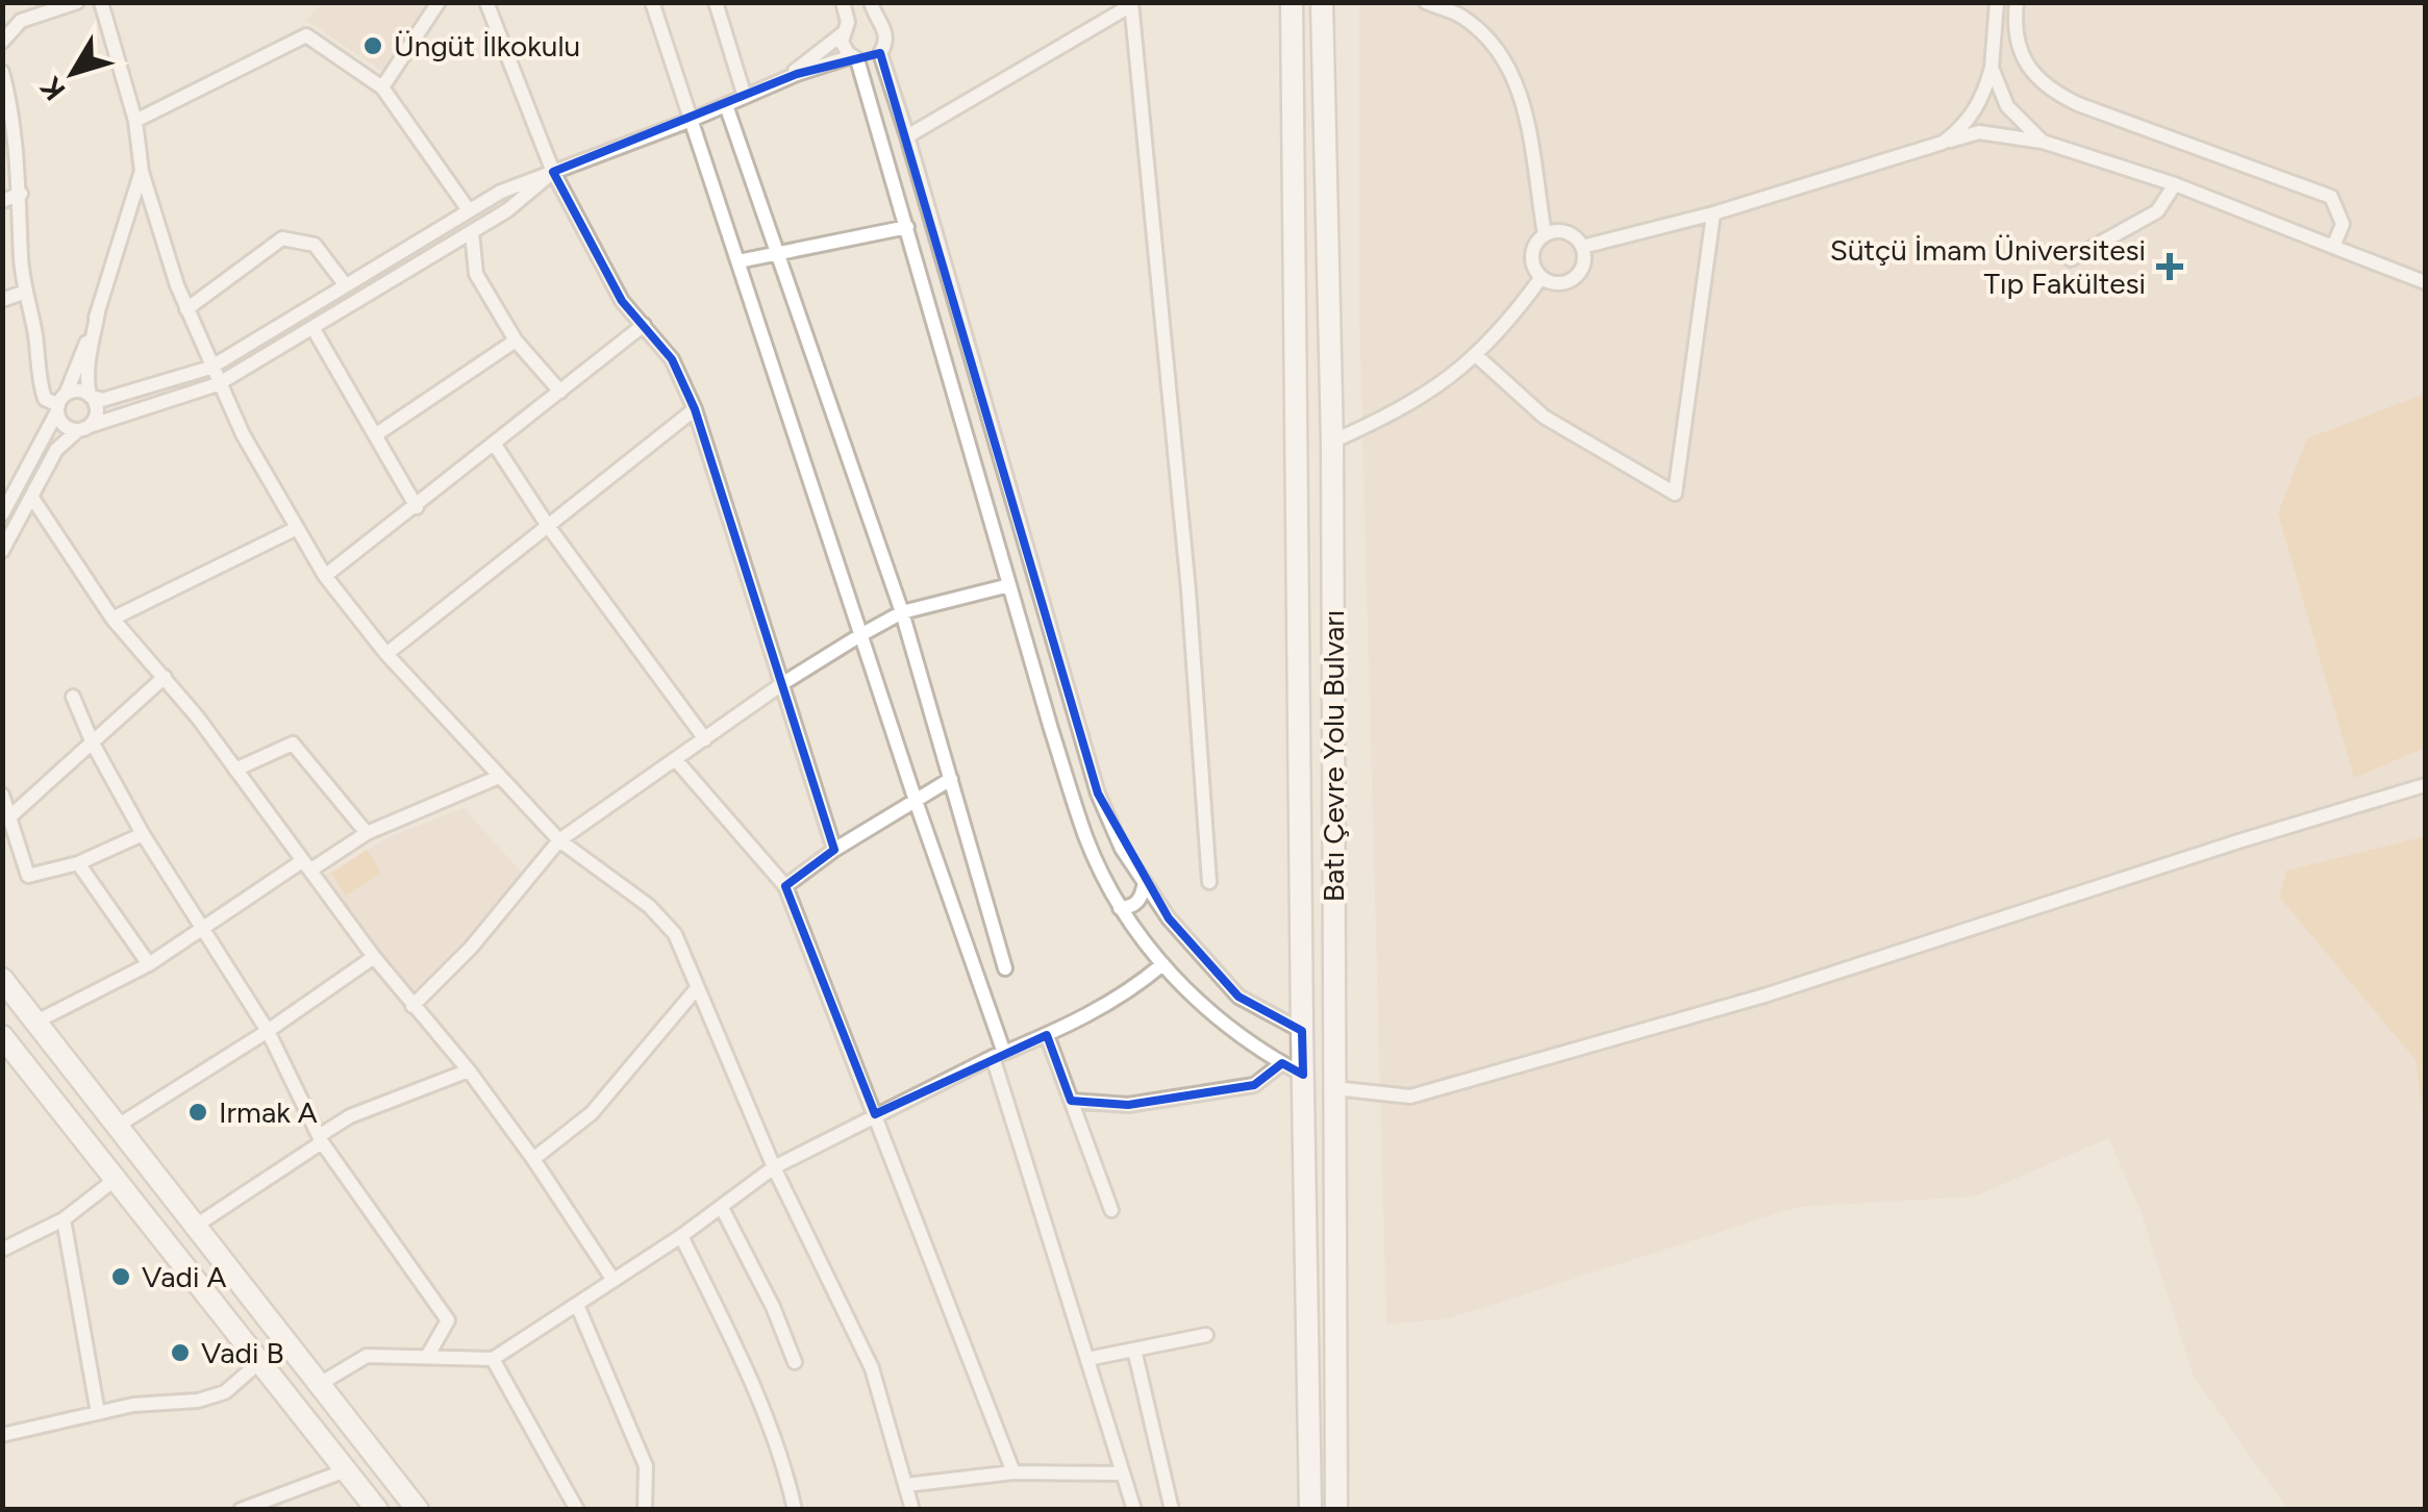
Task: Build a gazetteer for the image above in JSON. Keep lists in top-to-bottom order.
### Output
{
  "streets": {
    "main road": ["Batı Çevre Yolu Bulvarı"]
  },
  "places": {
    "other": [
      "Üngüt İlkokulu",
      "Irmak A",
      "Vadi A",
      "Vadi B"
    ],
    "health": ["Sütçü İmam Üniversitesi Tıp Fakültesi"]
  },
  "north": "bottom left"
}
